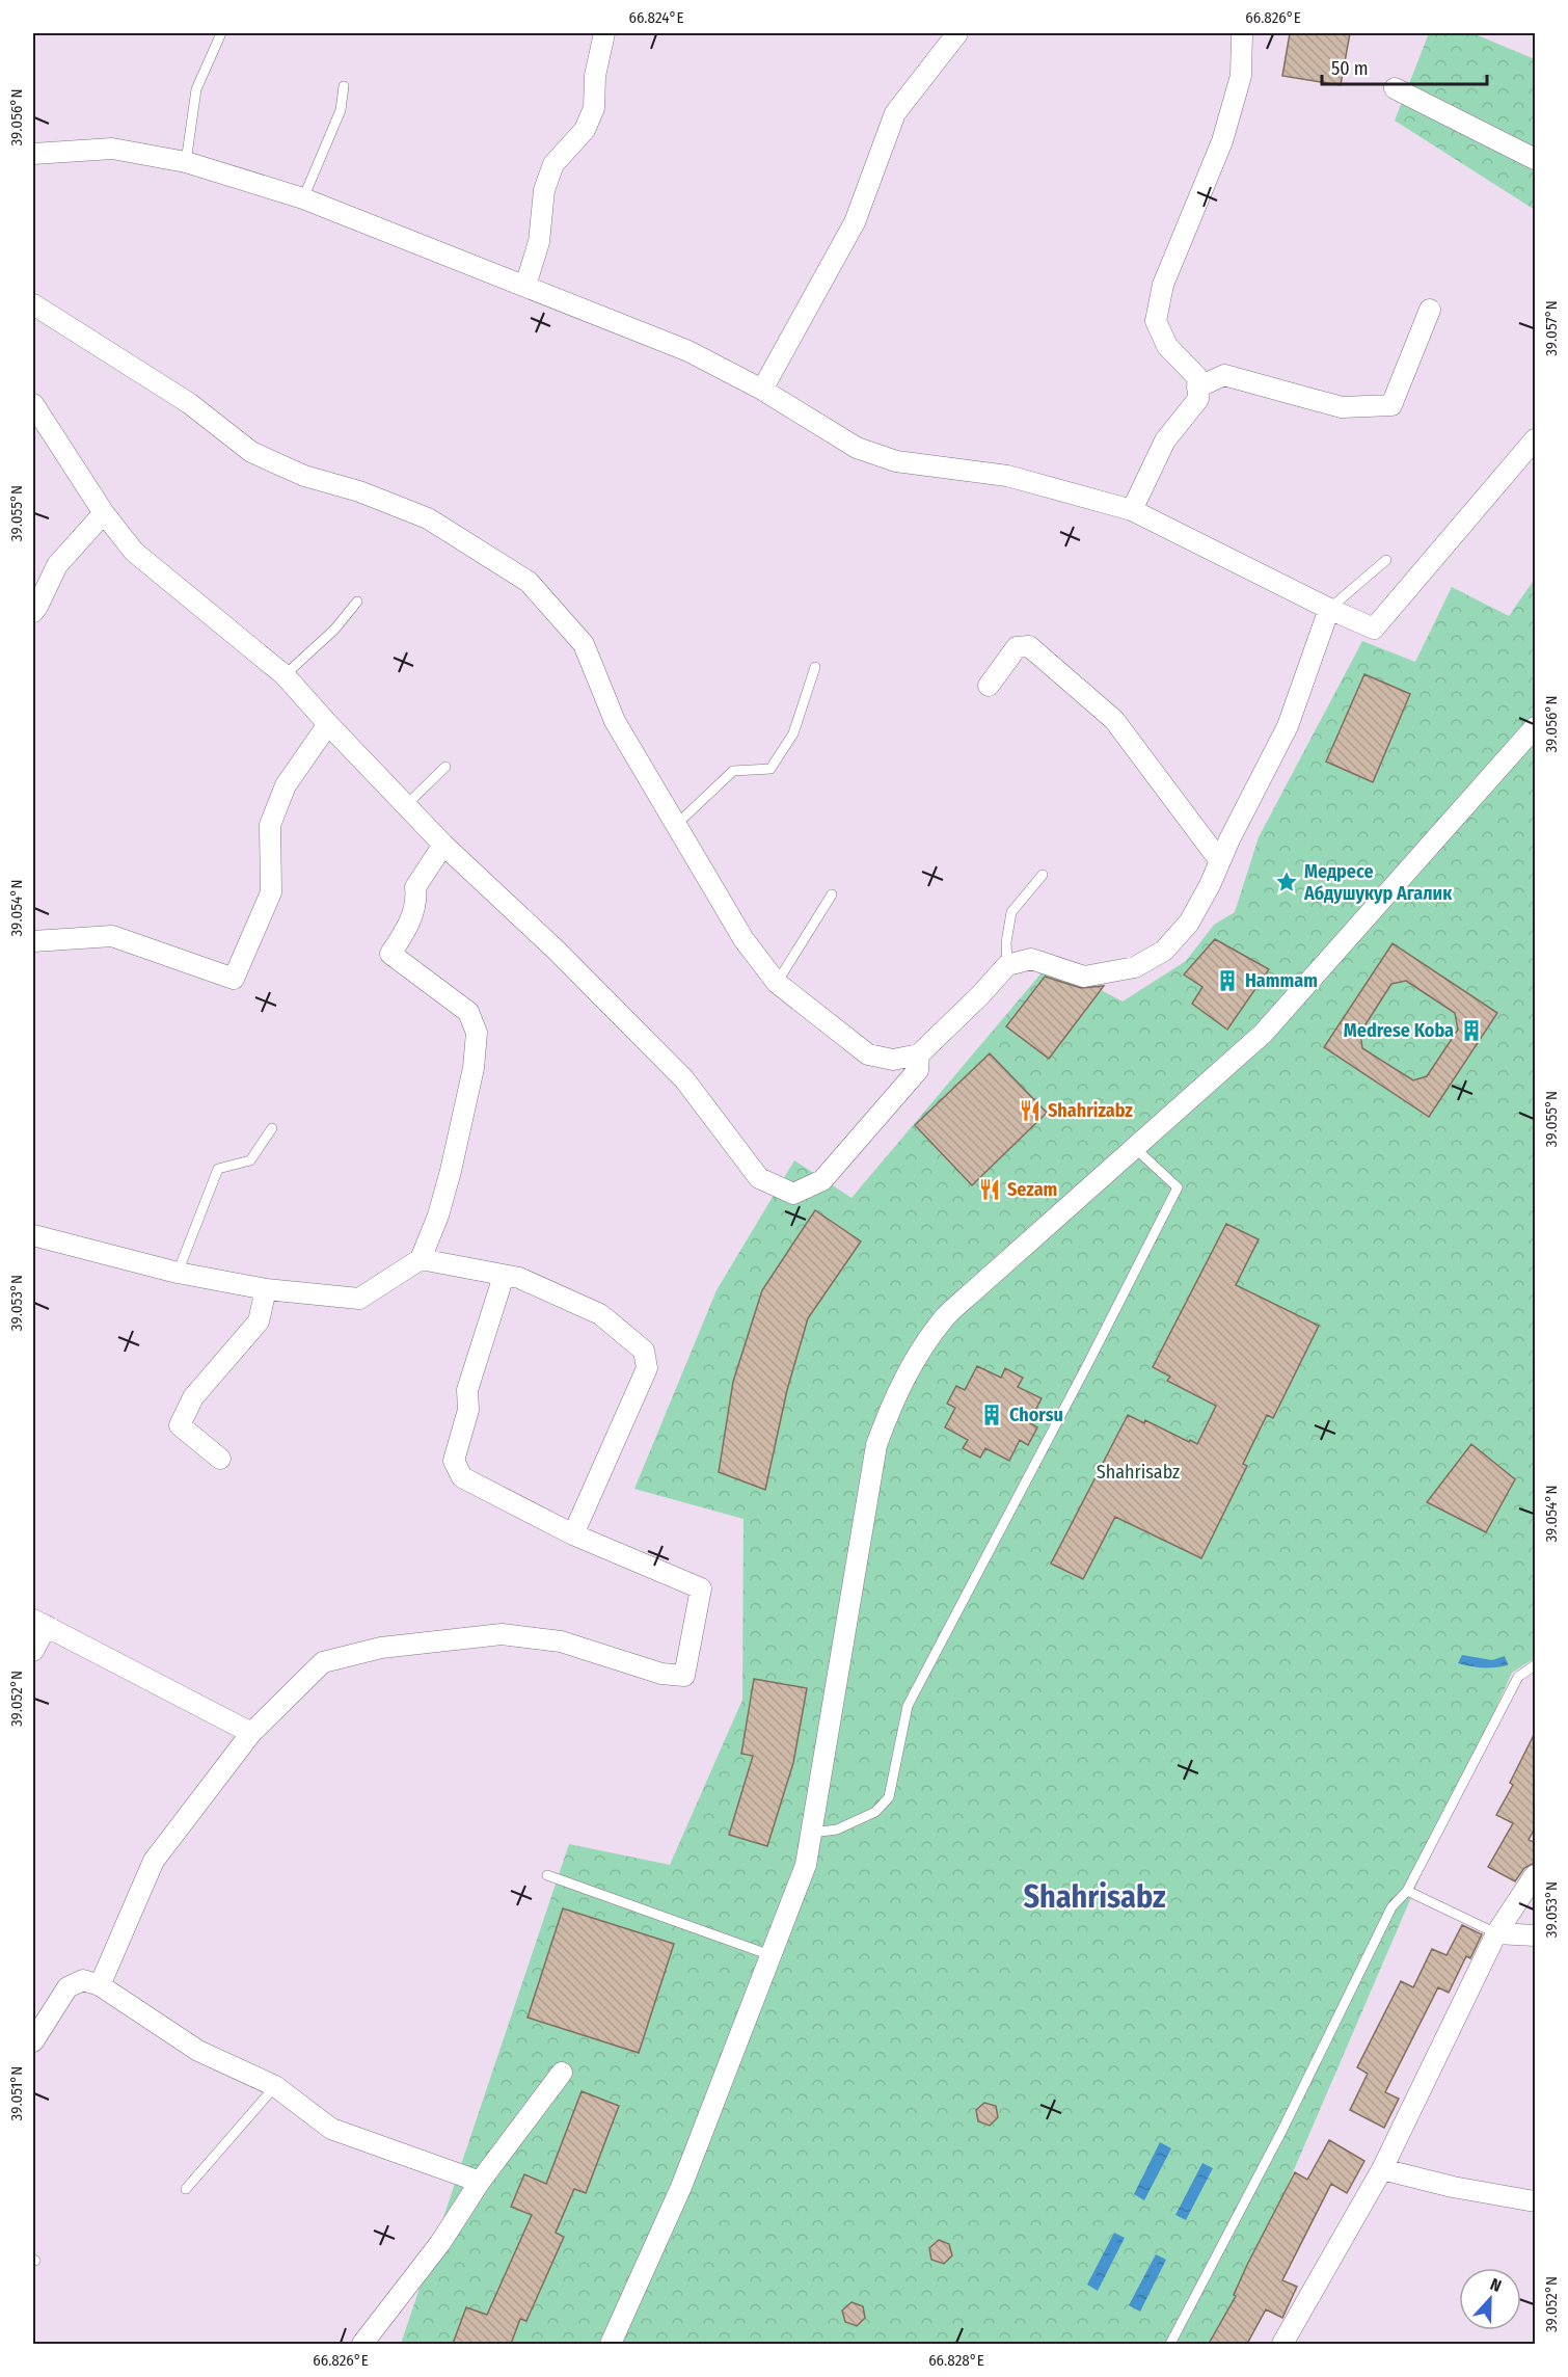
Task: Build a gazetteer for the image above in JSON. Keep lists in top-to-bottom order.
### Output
{
  "districts": ["Shahrisabz"],
  "parks": ["Shahrisabz"],
  "places": {
    "place": ["Медресе Абдушукур Агалик"],
    "building": ["Hammam", "Medrese Koba", "Chorsu"],
    "restaurant": ["Shahrizabz", "Sezam"]
  },
  "scale_bar": "50 m",
  "north": "top",
  "coordinates": [
    "66.824°E",
    "66.826°E",
    "39.056°N",
    "39.057°N",
    "39.055°N",
    "39.054°N",
    "39.053°N",
    "39.052°N",
    "39.051°N",
    "66.828°E"
  ]
}
